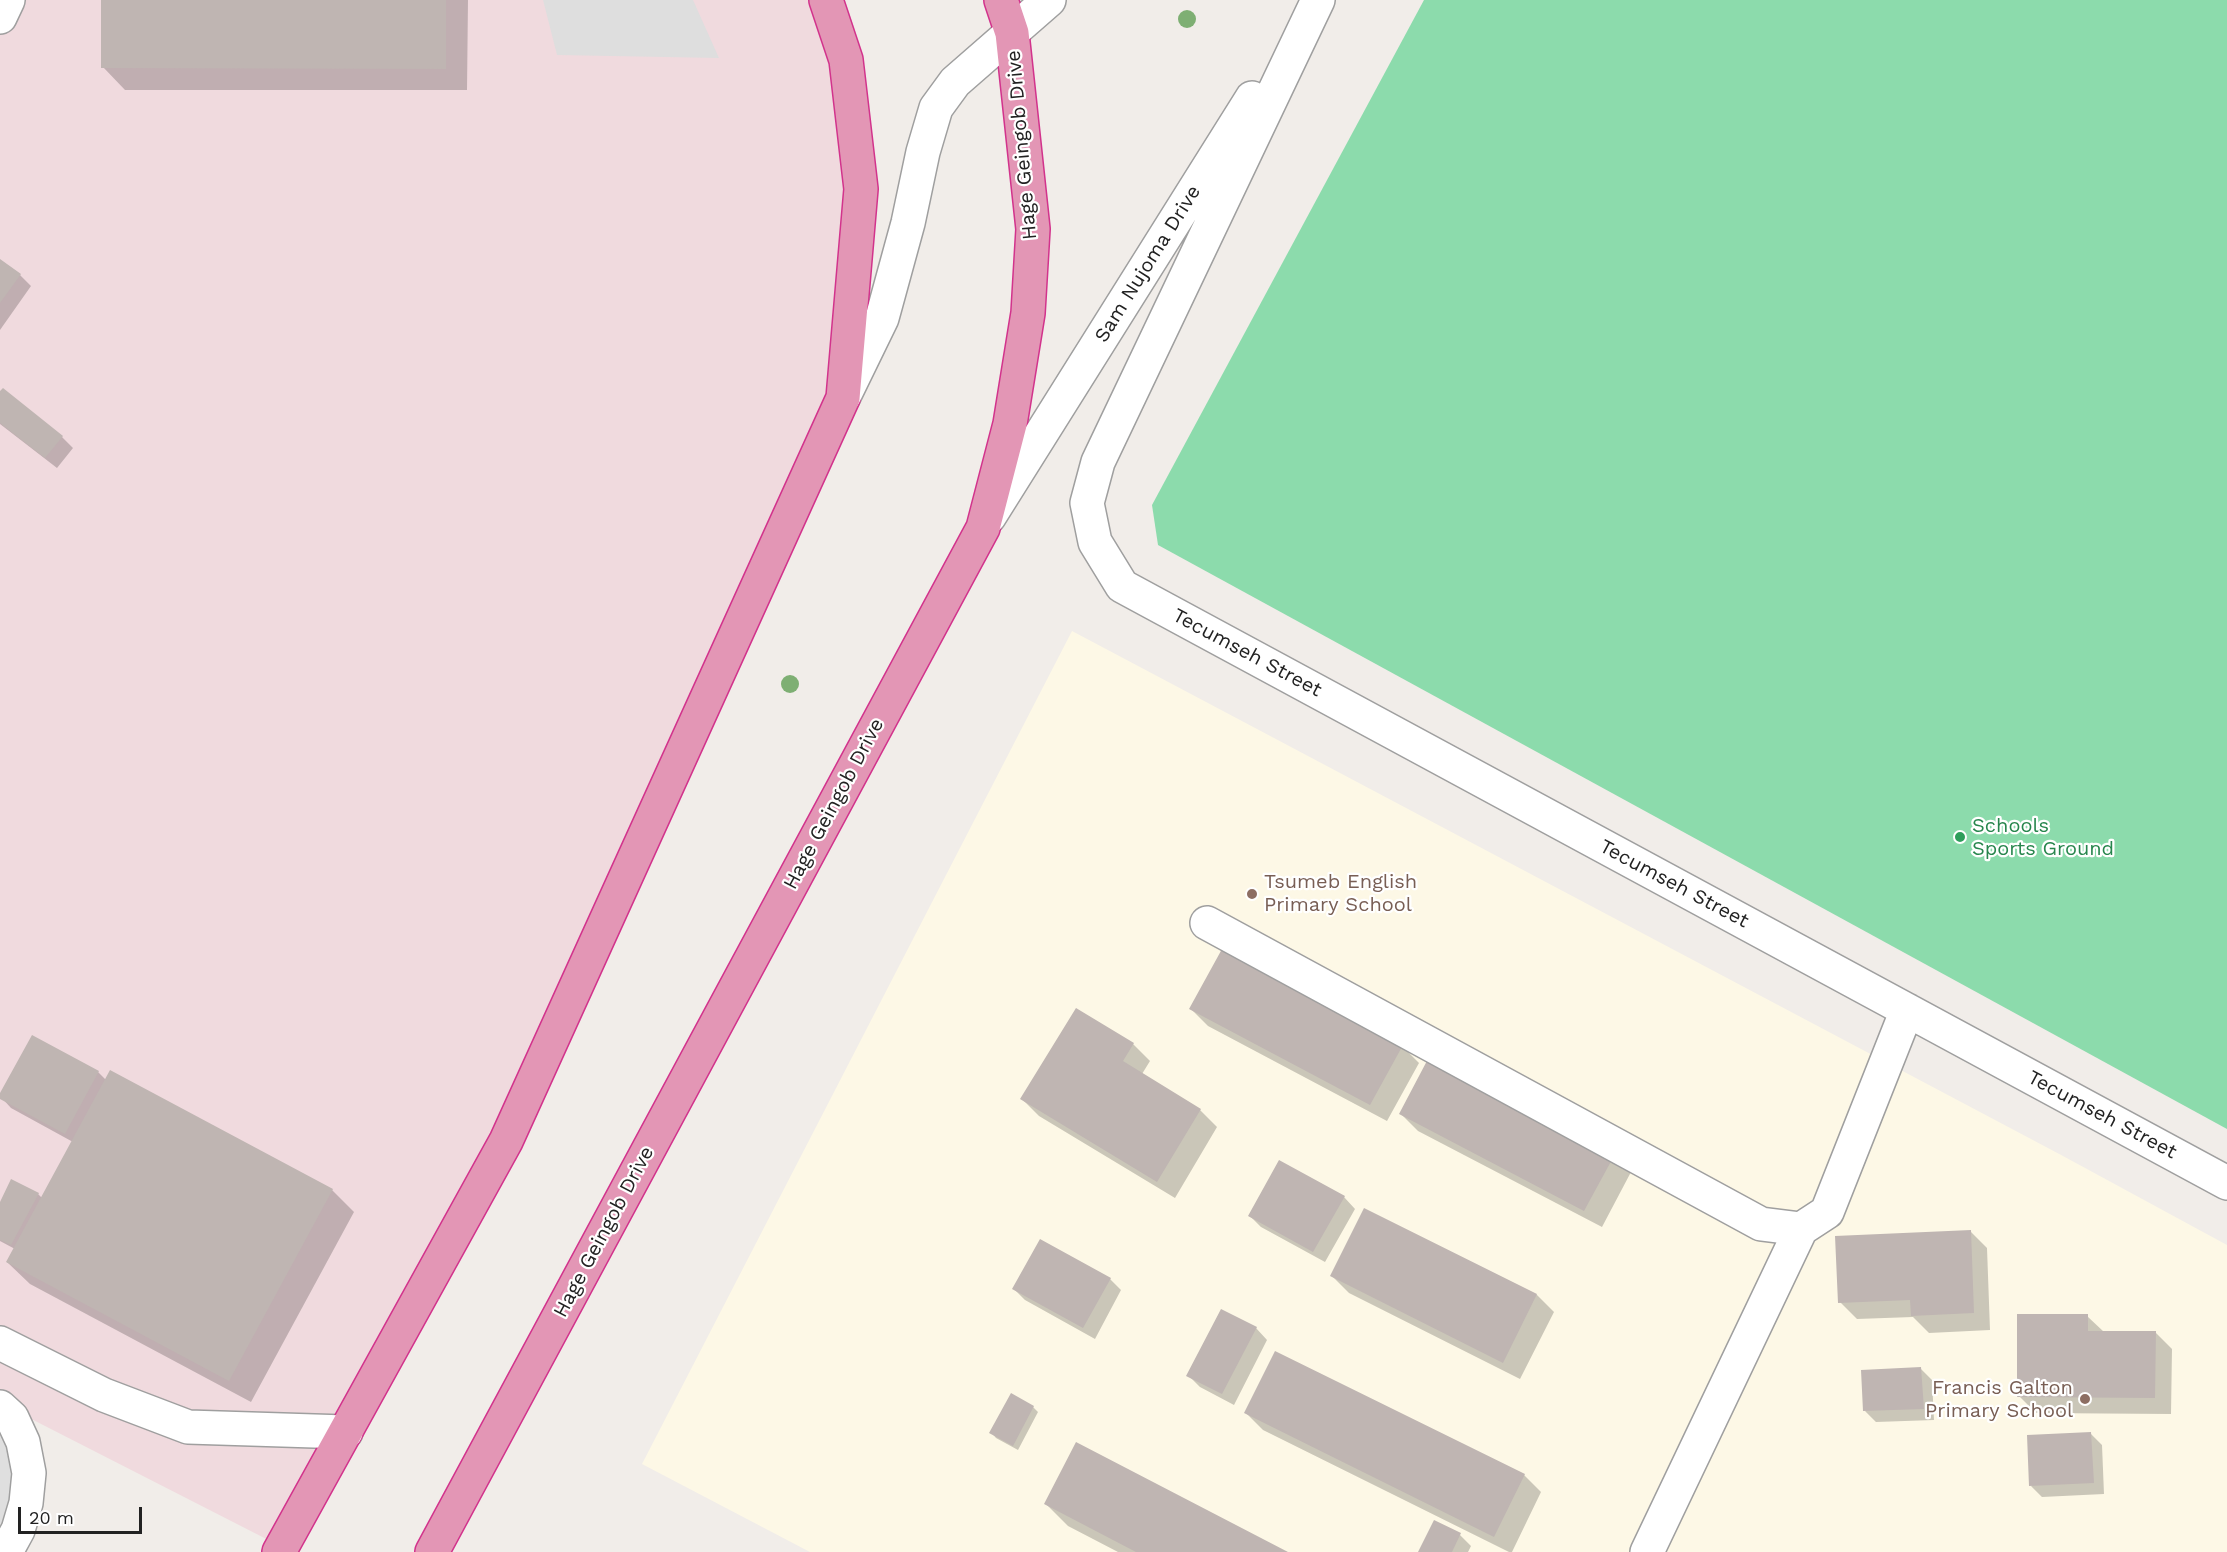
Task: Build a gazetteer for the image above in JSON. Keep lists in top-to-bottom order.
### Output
{
  "streets": {
    "highway": ["Hage Geingob Drive"],
    "street": ["Sam Nujoma Drive", "Tecumseh Street"]
  },
  "crossings": [
    ["Hage Geingob Drive", "Sam Nujoma Drive"]
  ],
  "places": ["Schools Sports Ground", "Tsumeb English Primary School", "Francis Galton Primary School"],
  "scale_bar": "20 m"
}
